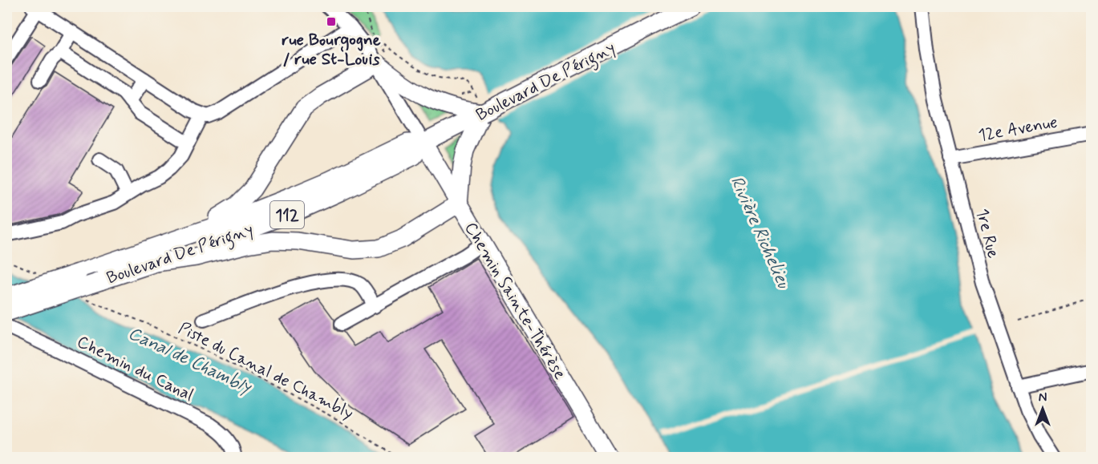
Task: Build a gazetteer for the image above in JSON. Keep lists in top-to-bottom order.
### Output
{
  "streets": {
    "main road": ["Boulevard De Périgny", "112", "Chemin Sainte-Thérèse"],
    "street": ["12e Avenue", "1re Rue", "Chemin du Canal"],
    "path": ["Piste du Canal de Chambly"]
  },
  "crossings": [
    ["Boulevard De Périgny", "Chemin Sainte-Thérèse"],
    ["12e Avenue", "1re Rue"]
  ],
  "water": ["Rivière Richelieu", "Canal de Chambly"],
  "places": {
    "transit": ["rue Bourgogne / rue St-Louis"]
  },
  "north": "top"
}
